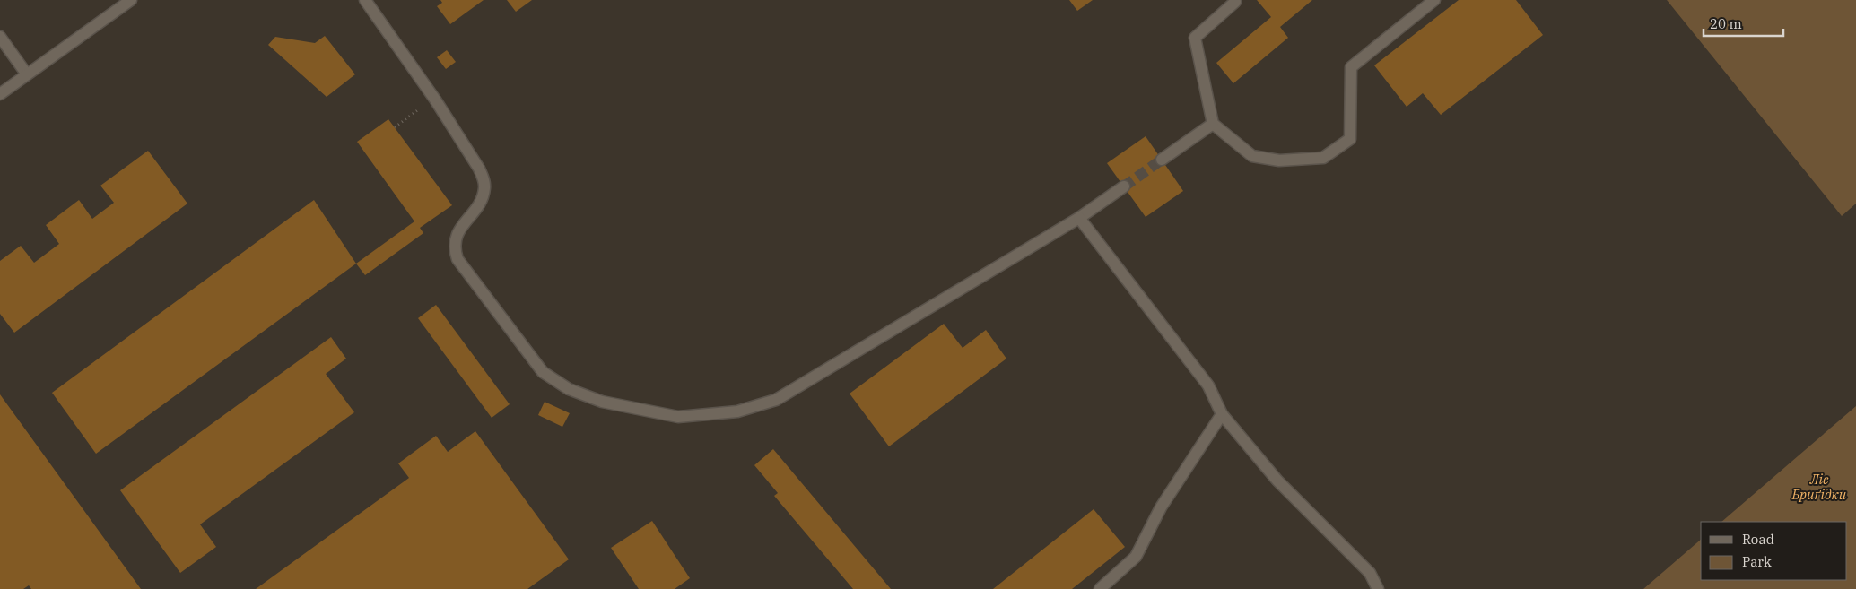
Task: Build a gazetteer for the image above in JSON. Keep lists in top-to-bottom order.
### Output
{
  "parks": ["Ліс Бриґідки"],
  "legend": ["Road", "Park"],
  "scale_bar": "20 m"
}
